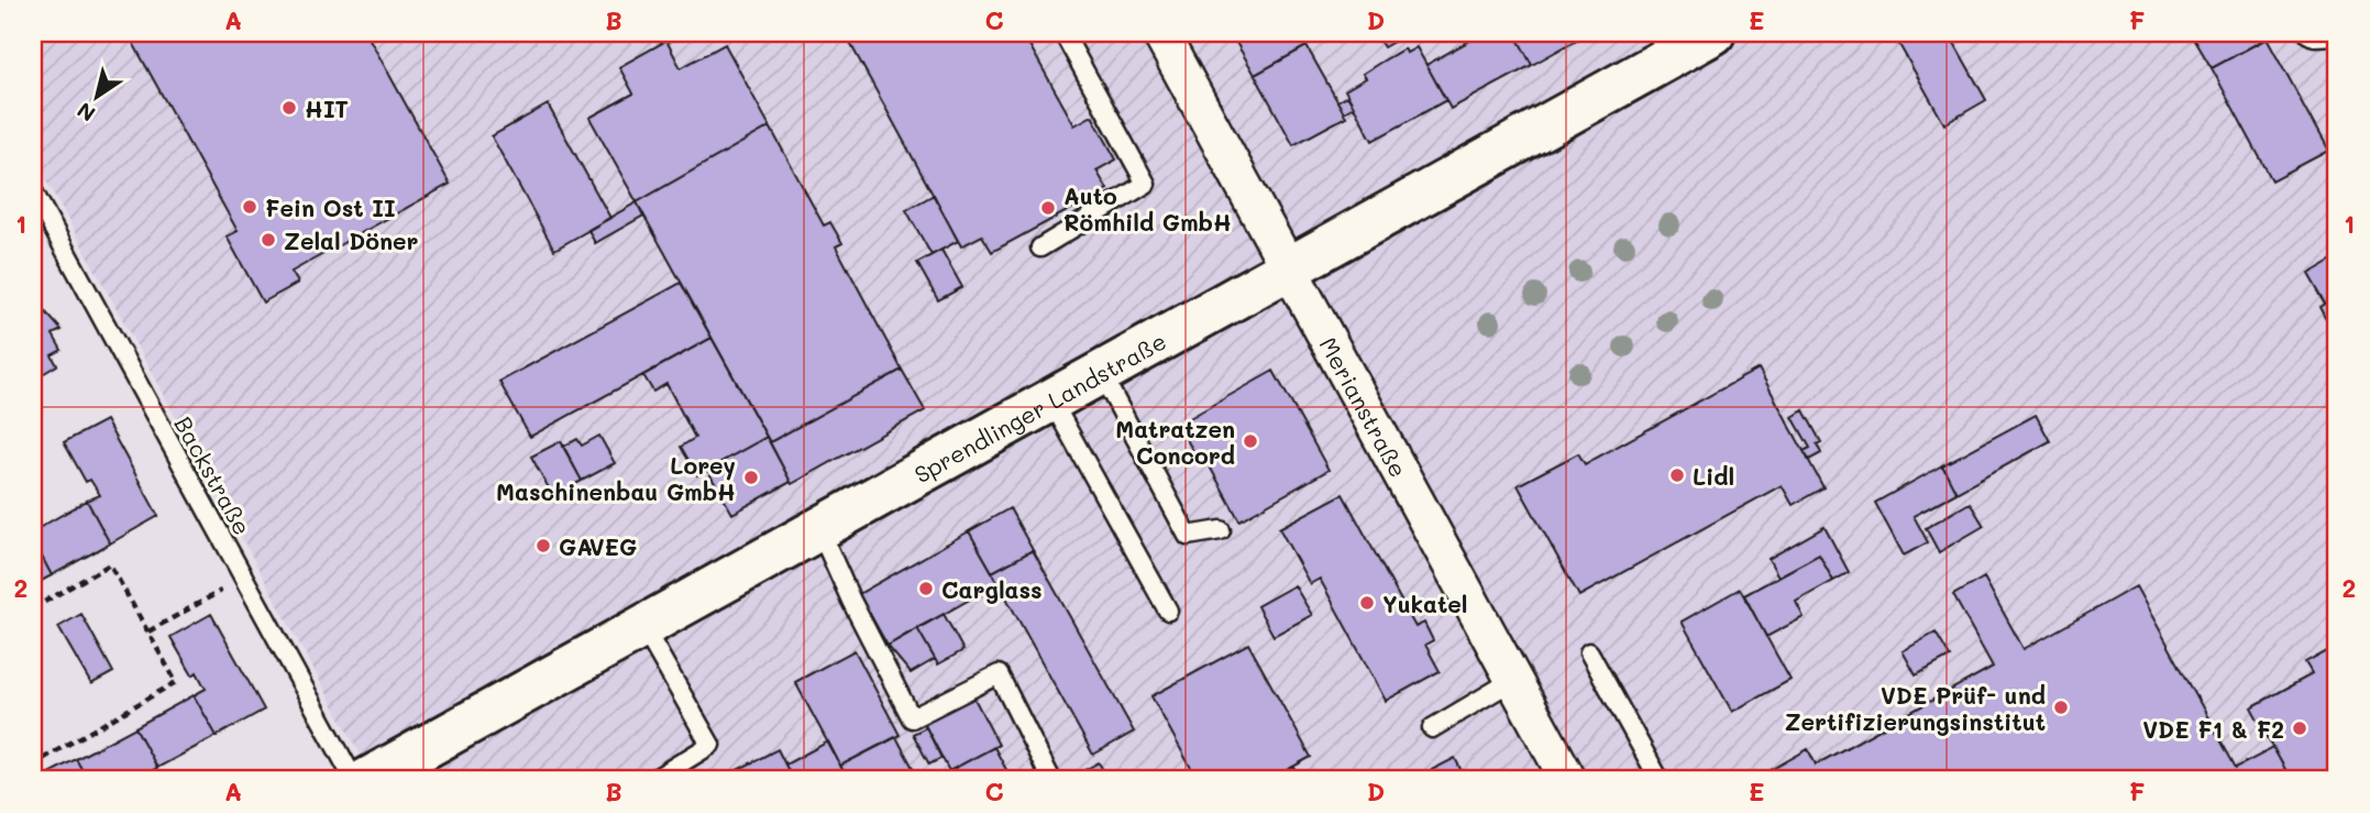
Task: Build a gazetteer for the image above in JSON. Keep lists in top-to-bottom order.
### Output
{
  "streets": {
    "main road": ["Sprendlinger Landstraße"],
    "street": ["Merianstraße"],
    "lane": ["Backstraße"]
  },
  "crossings": [
    ["Merianstraße", "Sprendlinger Landstraße"]
  ],
  "places": [
    "HIT",
    "Fein Ost II",
    "Auto Römhild GmbH",
    "Zelal Döner",
    "Matratzen Concord",
    "Lidl",
    "Lorey Maschinenbau GmbH",
    "GAVEG",
    "Carglass",
    "Yukatel",
    "VDE Prüf- und Zertifizierungsinstitut",
    "VDE F1 & F2"
  ],
  "north": "bottom left",
  "grid": {
    "columns": [
      "A",
      "B",
      "C",
      "D",
      "E",
      "F"
    ],
    "rows": ["1", "2"]
  }
}
